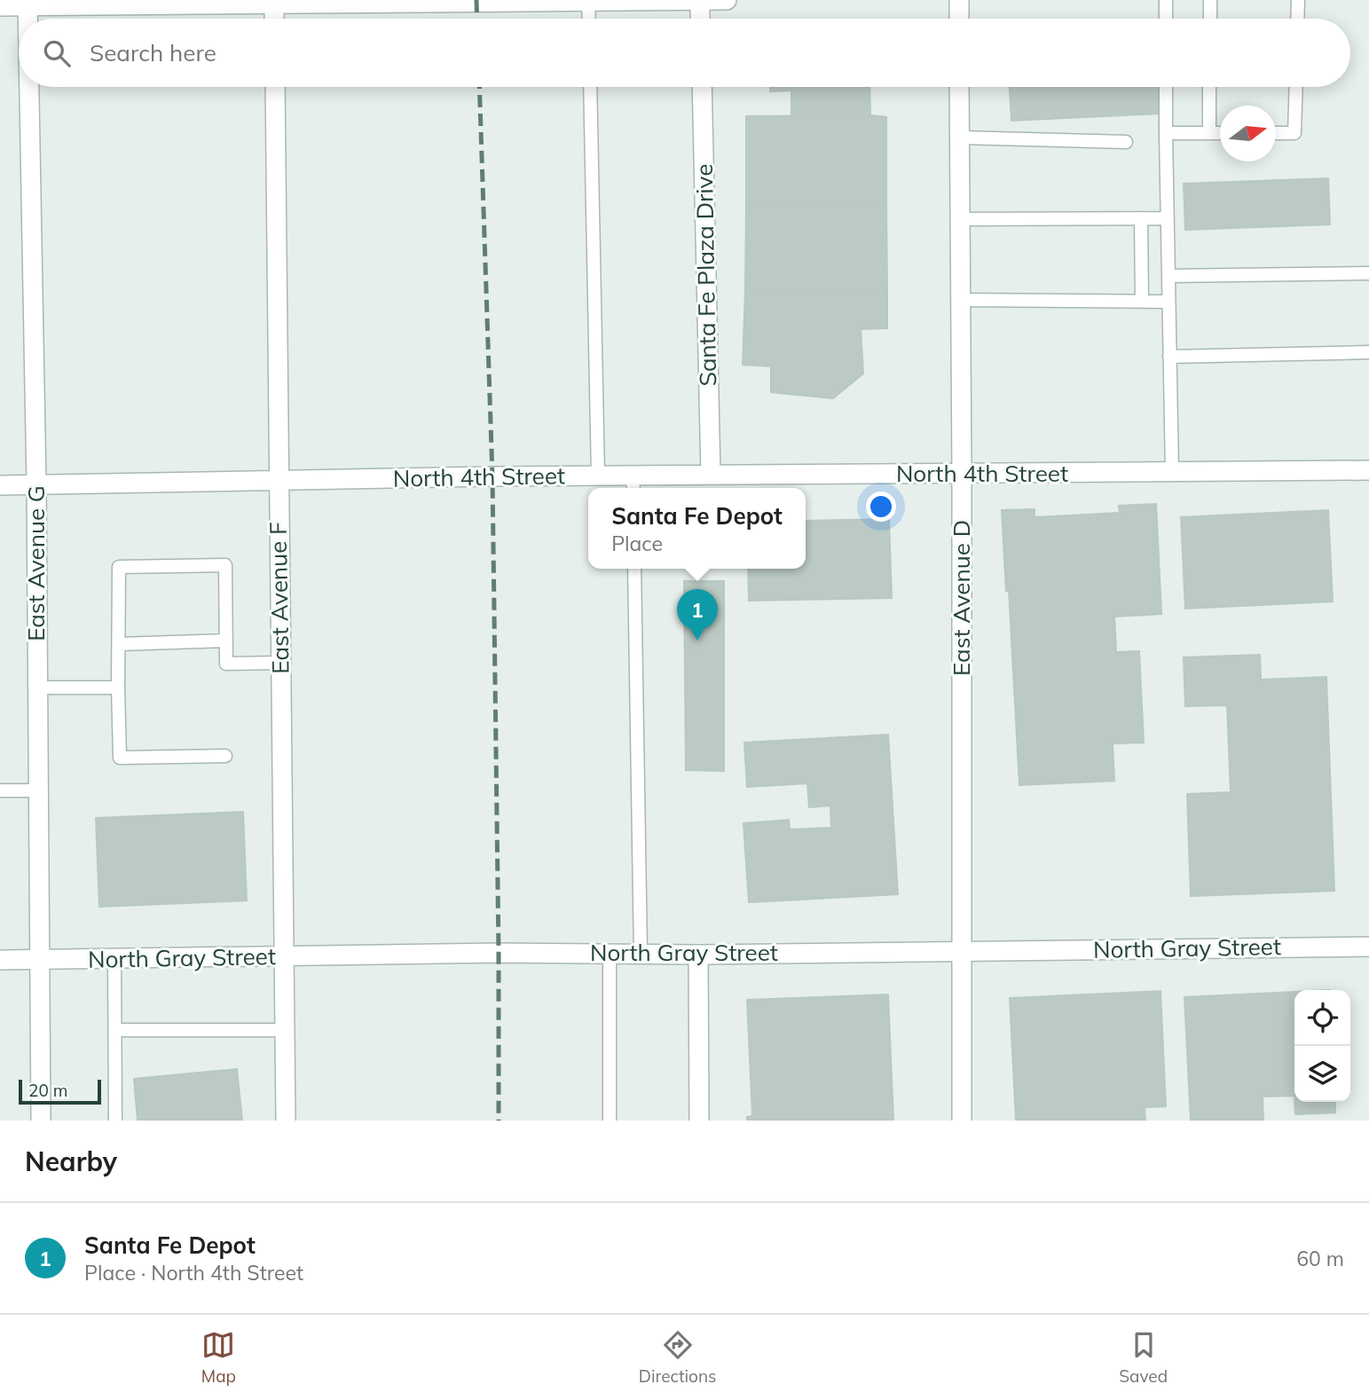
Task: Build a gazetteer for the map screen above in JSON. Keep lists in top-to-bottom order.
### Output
{
  "streets": {
    "street": [
      "Santa Fe Plaza Drive",
      "North 4th Street",
      "East Avenue G",
      "East Avenue F",
      "East Avenue D",
      "North Gray Street"
    ]
  },
  "crossings": [
    ["Santa Fe Plaza Drive", "North 4th Street"],
    ["North 4th Street", "East Avenue G"],
    ["North 4th Street", "East Avenue F"],
    ["North 4th Street", "East Avenue D"],
    ["East Avenue G", "North Gray Street"],
    ["East Avenue F", "North Gray Street"],
    ["East Avenue D", "North Gray Street"]
  ],
  "scale_bar": "20 m",
  "north": "right",
  "page": {
    "search": "Search here",
    "popup": ["Santa Fe Depot", "Place"],
    "pins": "1",
    "scale": "20 m",
    "heading": "Nearby",
    "list": [
      {
        "mark": "1",
        "name": "Santa Fe Depot",
        "note": "Place · North 4th Street",
        "value": "60 m"
      }
    ],
    "nav": ["Map", "Directions", "Saved"]
  }
}
